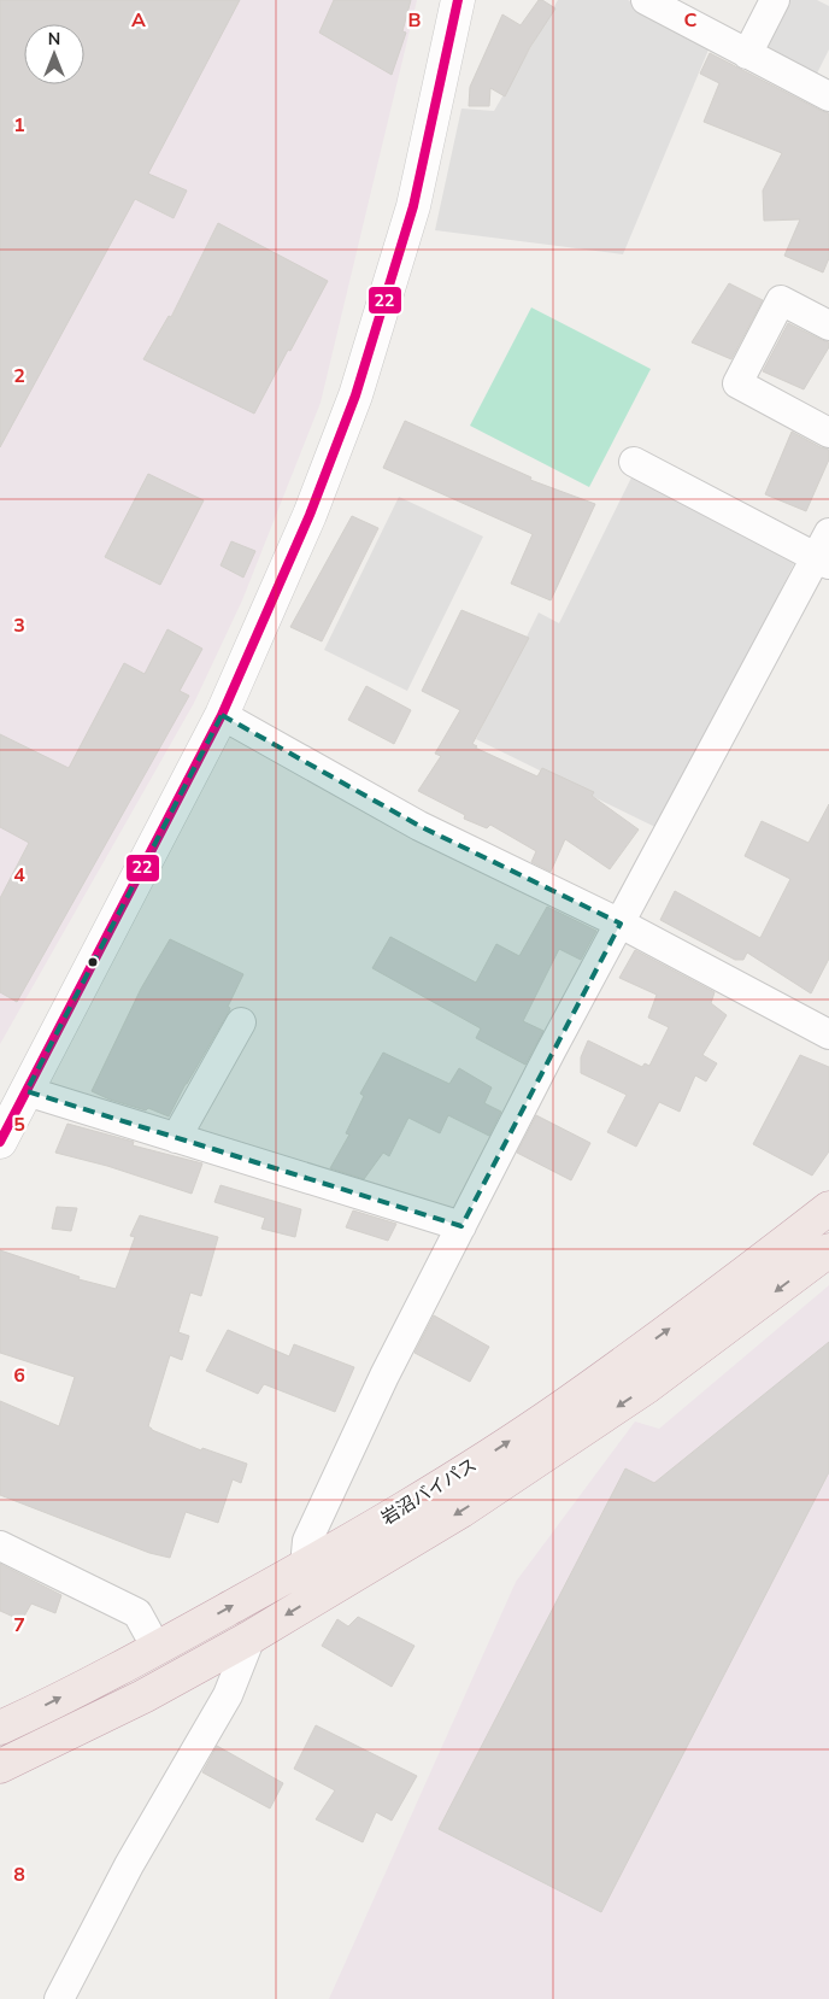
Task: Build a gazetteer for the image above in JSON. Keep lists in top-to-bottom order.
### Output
{
  "streets": {
    "highway": ["岩沼バイパス"]
  },
  "lines": ["transit line 22"],
  "north": "top",
  "grid": {
    "columns": ["A", "B", "C"],
    "rows": [
      "1",
      "2",
      "3",
      "4",
      "5",
      "6",
      "7",
      "8"
    ]
  }
}
